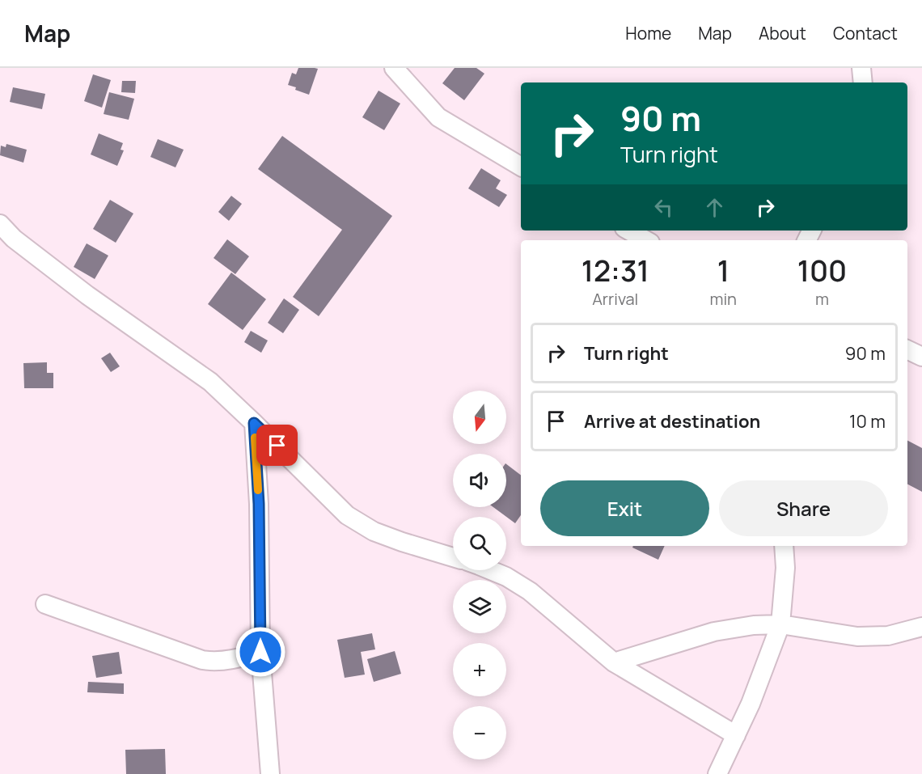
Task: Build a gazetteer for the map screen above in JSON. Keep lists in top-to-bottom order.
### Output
{
  "north": "bottom",
  "page": {
    "header": "Map",
    "nav": [
      "Home",
      "Map",
      "About",
      "Contact"
    ],
    "turn": ["90 m", "Turn right"],
    "eta": [
      "12:31",
      "Arrival",
      "1",
      "min",
      "100",
      "m"
    ],
    "list": [
      {
        "name": "Turn right",
        "value": "90 m"
      },
      {
        "name": "Arrive at destination",
        "value": "10 m"
      }
    ],
    "map_buttons": ["+", "−"],
    "buttons": ["Exit", "Share"]
  }
}
